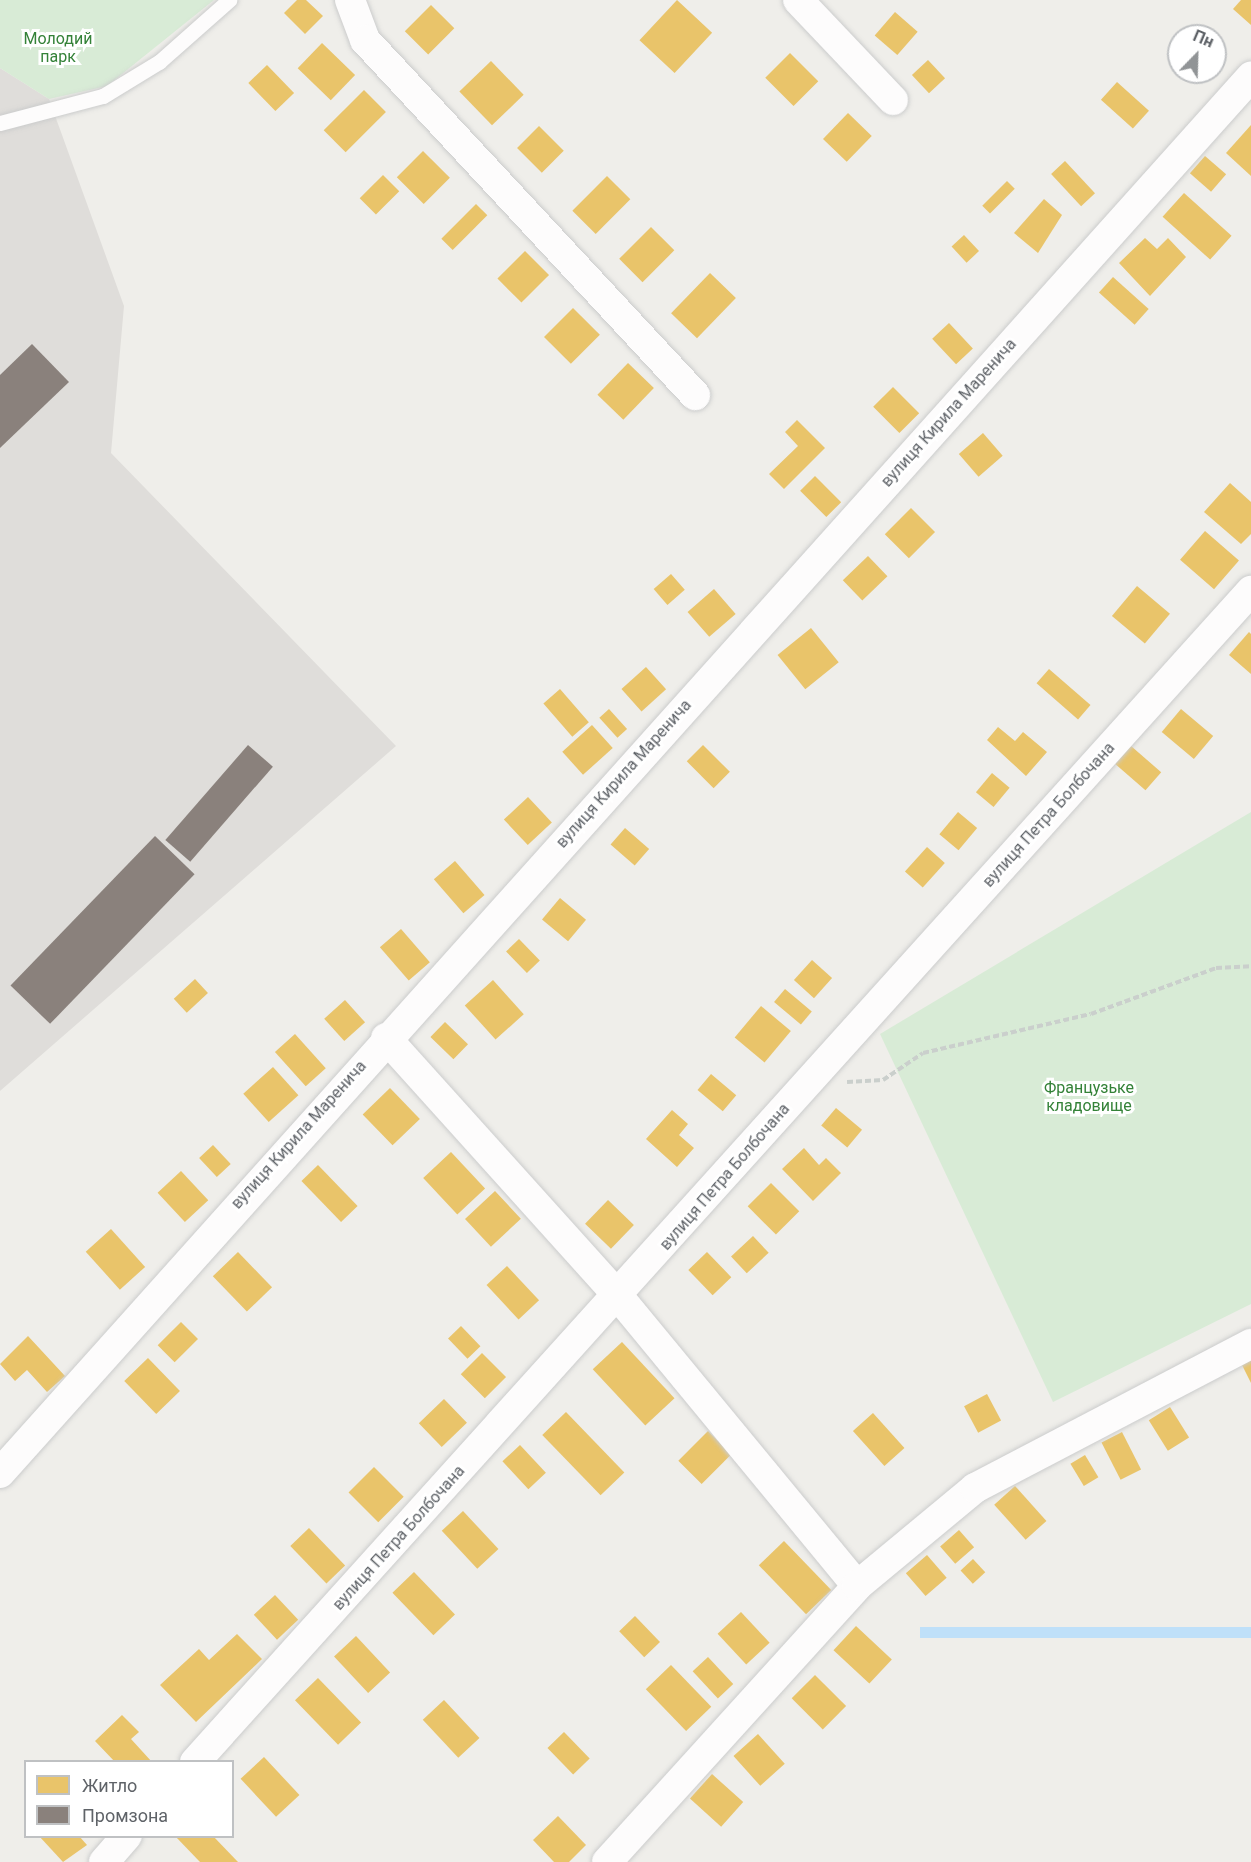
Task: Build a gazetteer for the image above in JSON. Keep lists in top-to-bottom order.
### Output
{
  "streets": {
    "street": ["вулиця Кирила Маренича", "вулиця Петра Болбочана"]
  },
  "parks": ["Молодий парк", "Французьке кладовище"],
  "legend": ["Житло", "Промзона"],
  "north": "top right"
}
